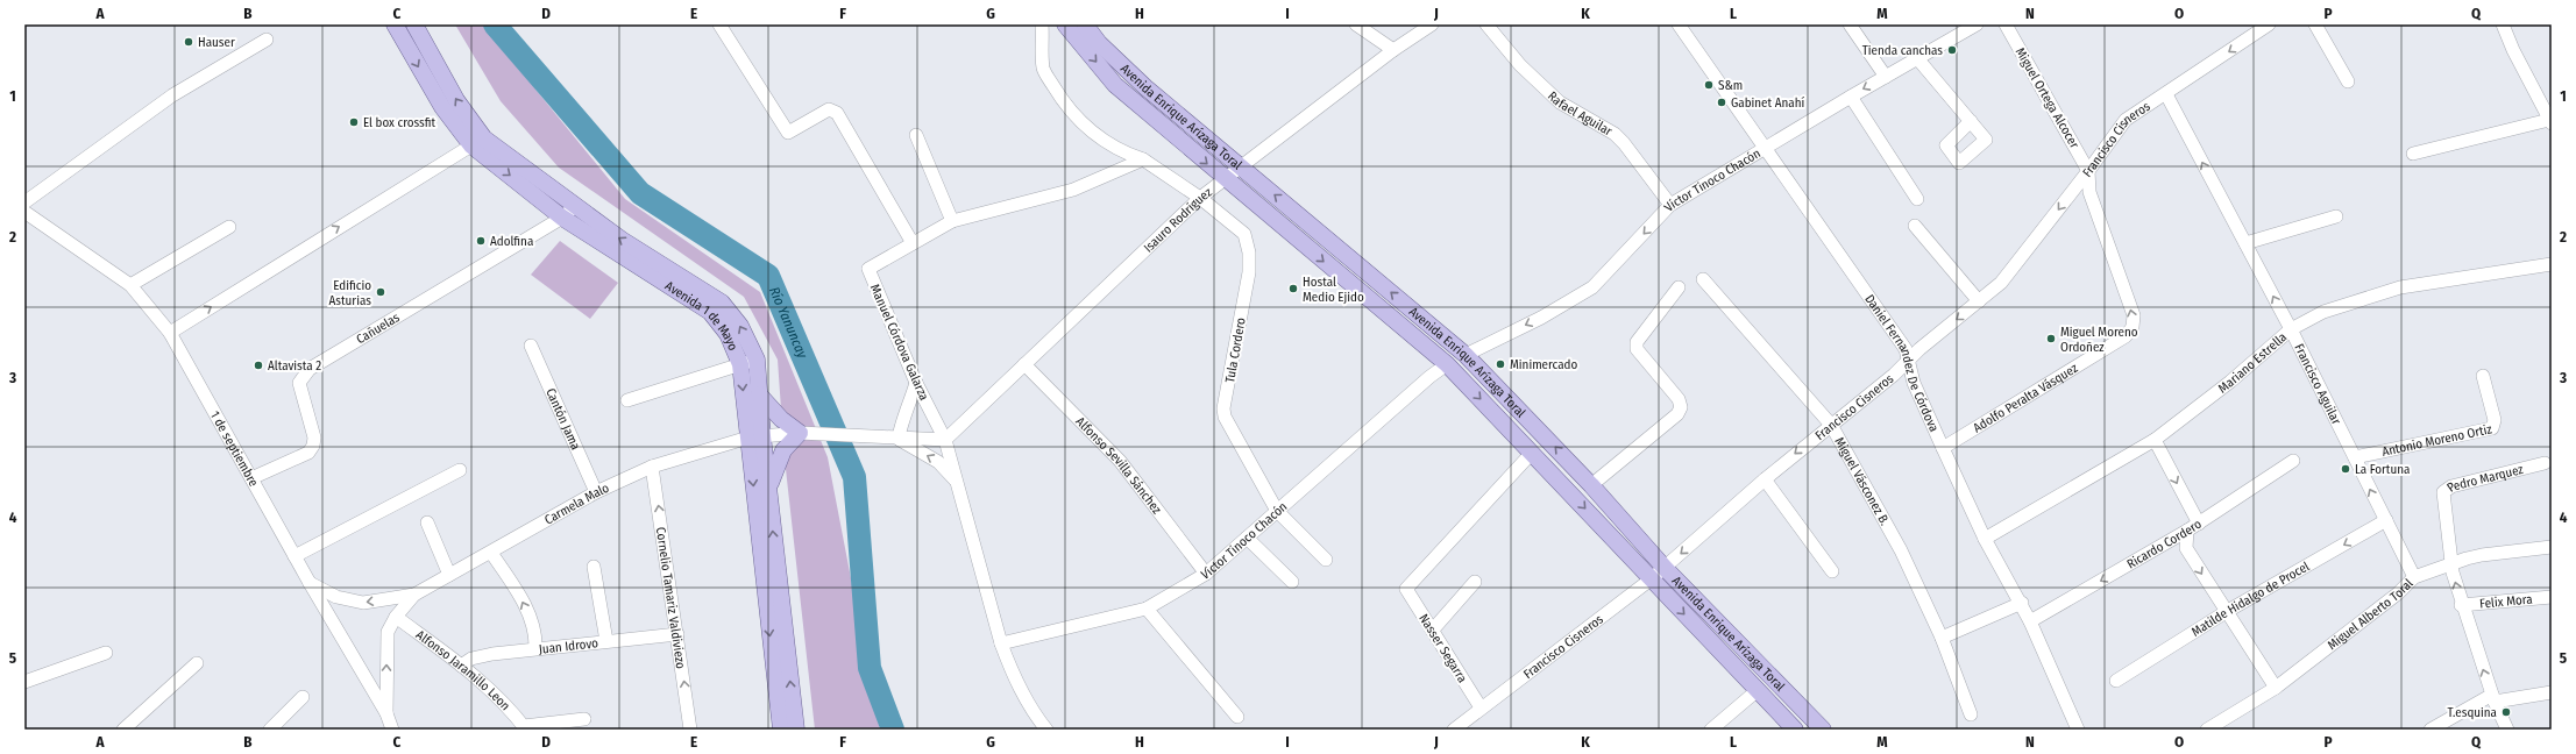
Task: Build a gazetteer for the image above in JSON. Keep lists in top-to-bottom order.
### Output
{
  "streets": {
    "main road": ["Avenida Enrique Arízaga Toral", "Avenida 1 de Mayo"],
    "street": [
      "Miguel Ortega Alcocer",
      "Rafael Aguilar",
      "Francisco Cisneros",
      "Víctor Tinoco Chacón",
      "Isauro Rodríguez",
      "Cañuelas",
      "Manuel Córdova Galarza",
      "Tula Cordero",
      "Mariano Estrella",
      "Daniel Fernandez De Córdova",
      "Francisco Aguilar",
      "Adolfo Peralta Vásquez",
      "Cantón Jama",
      "Antonio Moreno Ortiz",
      "1 de septiembre",
      "Alfonso Sevilla Sánchez",
      "Pedro Marquez",
      "Miguel Vásconez B.",
      "Carmela Malo",
      "Ricardo Cordero",
      "Cornelio Tamariz Valdiviezo",
      "Matilde Hidalgo de Procel",
      "Felix Mora",
      "Miguel Alberto Toral",
      "Juan Idrovo",
      "Nasser Segarra",
      "Alfonso Jaramillo Leon"
    ]
  },
  "crossings": [
    ["Miguel Ortega Alcocer", "Francisco Cisneros"],
    ["Miguel Ortega Alcocer", "Adolfo Peralta Vásquez"],
    ["Rafael Aguilar", "Víctor Tinoco Chacón"],
    ["Avenida Enrique Arízaga Toral", "Francisco Cisneros"],
    ["Avenida Enrique Arízaga Toral", "Víctor Tinoco Chacón"],
    ["Avenida Enrique Arízaga Toral", "Isauro Rodríguez"],
    ["Avenida Enrique Arízaga Toral", "Nasser Segarra"],
    ["Francisco Cisneros", "Daniel Fernandez De Córdova"],
    ["Francisco Cisneros", "Francisco Aguilar"],
    ["Francisco Cisneros", "Adolfo Peralta Vásquez"],
    ["Francisco Cisneros", "Miguel Vásconez B."],
    ["Francisco Cisneros", "Nasser Segarra"],
    ["Víctor Tinoco Chacón", "Manuel Córdova Galarza"],
    ["Víctor Tinoco Chacón", "Tula Cordero"],
    ["Víctor Tinoco Chacón", "Daniel Fernandez De Córdova"],
    ["Víctor Tinoco Chacón", "Alfonso Sevilla Sánchez"],
    ["Isauro Rodríguez", "Manuel Córdova Galarza"],
    ["Isauro Rodríguez", "Tula Cordero"],
    ["Isauro Rodríguez", "Alfonso Sevilla Sánchez"],
    ["Isauro Rodríguez", "Carmela Malo"],
    ["Avenida 1 de Mayo", "Cañuelas"],
    ["Avenida 1 de Mayo", "Carmela Malo"],
    ["Cañuelas", "1 de septiembre"],
    ["Manuel Córdova Galarza", "Carmela Malo"],
    ["Mariano Estrella", "Daniel Fernandez De Córdova"],
    ["Mariano Estrella", "Francisco Aguilar"],
    ["Daniel Fernandez De Córdova", "Adolfo Peralta Vásquez"],
    ["Daniel Fernandez De Córdova", "Ricardo Cordero"],
    ["Francisco Aguilar", "Antonio Moreno Ortiz"],
    ["Francisco Aguilar", "Matilde Hidalgo de Procel"],
    ["Francisco Aguilar", "Miguel Alberto Toral"],
    ["Cantón Jama", "Carmela Malo"],
    ["1 de septiembre", "Carmela Malo"],
    ["Pedro Marquez", "Miguel Alberto Toral"],
    ["Carmela Malo", "Cornelio Tamariz Valdiviezo"],
    ["Carmela Malo", "Alfonso Jaramillo Leon"],
    ["Cornelio Tamariz Valdiviezo", "Juan Idrovo"],
    ["Juan Idrovo", "Alfonso Jaramillo Leon"]
  ],
  "one_way": [
    "Francisco Cisneros",
    "Francisco Aguilar",
    "Adolfo Peralta Vásquez",
    "Ricardo Cordero",
    "Cornelio Tamariz Valdiviezo",
    "Matilde Hidalgo de Procel"
  ],
  "water": ["Río Yanuncay"],
  "places": [
    "Hauser",
    "Tienda canchas",
    "S&m",
    "Gabinet Anahí",
    "El box crossfit",
    "Adolfina",
    "Hostal Medio Ejido",
    "Edificio Asturias",
    "Miguel Moreno Ordoñez",
    "Minimercado",
    "Altavista 2",
    "La Fortuna",
    "T.esquina"
  ],
  "grid": {
    "columns": [
      "A",
      "B",
      "C",
      "D",
      "E",
      "F",
      "G",
      "H",
      "I",
      "J",
      "K",
      "L",
      "M",
      "N",
      "O",
      "P",
      "Q"
    ],
    "rows": [
      "1",
      "2",
      "3",
      "4",
      "5"
    ]
  }
}
